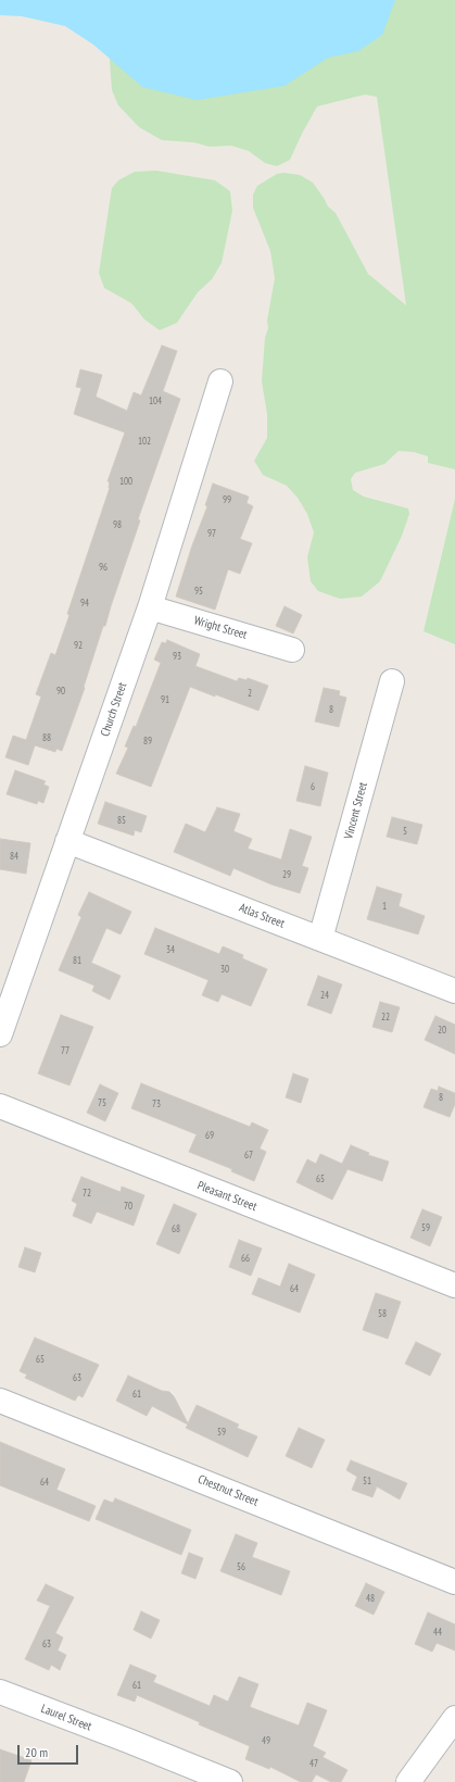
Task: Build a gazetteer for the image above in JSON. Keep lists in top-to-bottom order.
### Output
{
  "streets": {
    "street": [
      "Wright Street",
      "Church Street",
      "Vincent Street",
      "Atlas Street",
      "Pleasant Street",
      "Chestnut Street",
      "Laurel Street"
    ]
  },
  "crossings": [
    ["Wright Street", "Church Street"],
    ["Church Street", "Atlas Street"],
    ["Vincent Street", "Atlas Street"]
  ],
  "house_numbers": [
    "104",
    "102",
    "100",
    "99",
    "98",
    "97",
    "96",
    "95",
    "94",
    "92",
    "93",
    "90",
    "2",
    "91",
    "8",
    "88",
    "89",
    "6",
    "85",
    "5",
    "84",
    "29",
    "1",
    "34",
    "81",
    "30",
    "24",
    "22",
    "20",
    "77",
    "8",
    "75",
    "73",
    "69",
    "67",
    "65",
    "72",
    "70",
    "59",
    "68",
    "66",
    "64",
    "58",
    "65",
    "63",
    "61",
    "59",
    "51",
    "64",
    "56",
    "48",
    "44",
    "63",
    "61",
    "49",
    "47"
  ],
  "scale_bar": "20 m"
}
